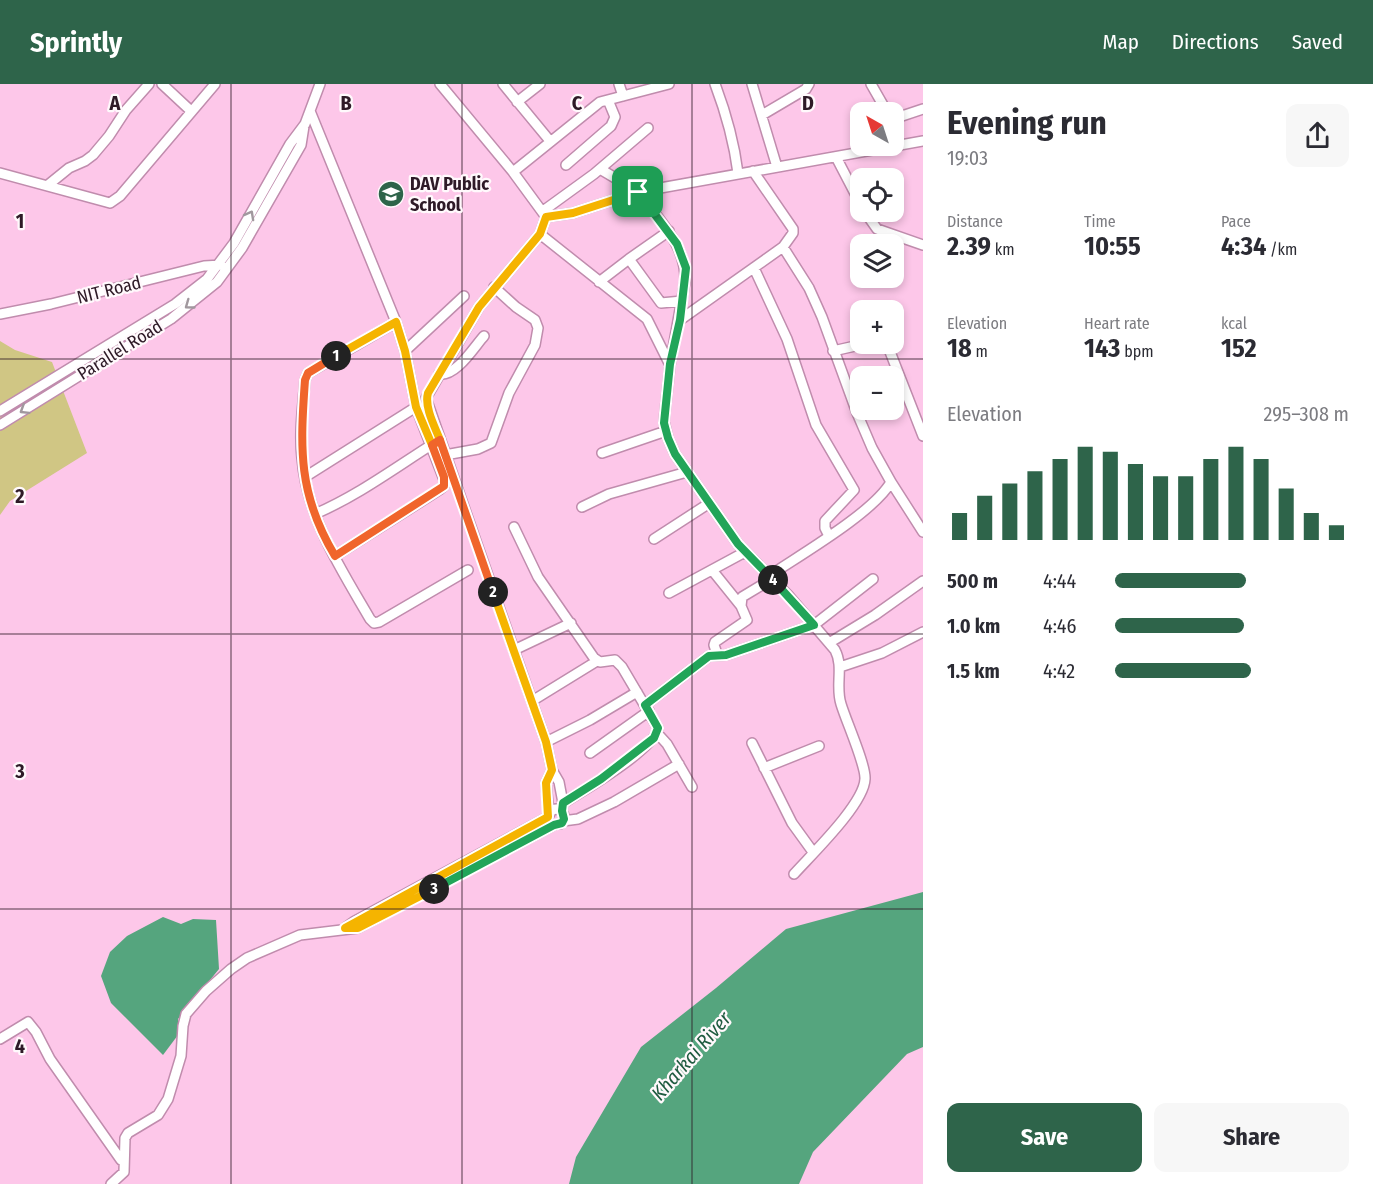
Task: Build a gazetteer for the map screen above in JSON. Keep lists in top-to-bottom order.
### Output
{
  "streets": {
    "street": ["NIT Road", "Parallel Road"]
  },
  "crossings": [
    ["NIT Road", "Parallel Road"]
  ],
  "water": ["Kharkai River"],
  "places": {
    "school or university": ["DAV Public School"]
  },
  "north": "top left",
  "page": {
    "header": "Sprintly",
    "nav": ["Map", "Directions", "Saved"],
    "heading": ["Evening run", "19:03"],
    "map_buttons": ["+", "−"],
    "stats": [
      ["Distance", "2.39 km"],
      ["Time", "10:55"],
      ["Pace", "4:34 /km"],
      ["Elevation", "18 m"],
      ["Heart rate", "143 bpm"],
      ["kcal", "152"]
    ],
    "pins": [
      "1",
      "4",
      "2",
      "3"
    ],
    "chart": ["Elevation", "295–308 m"],
    "list": [
      {
        "name": "500 m",
        "note": "4:44"
      },
      {
        "name": "1.0 km",
        "note": "4:46"
      },
      {
        "name": "1.5 km",
        "note": "4:42"
      }
    ],
    "buttons": ["Save", "Share"]
  },
  "grid": {
    "columns": [
      "A",
      "B",
      "C",
      "D"
    ],
    "rows": [
      "1",
      "2",
      "3",
      "4"
    ]
  }
}
